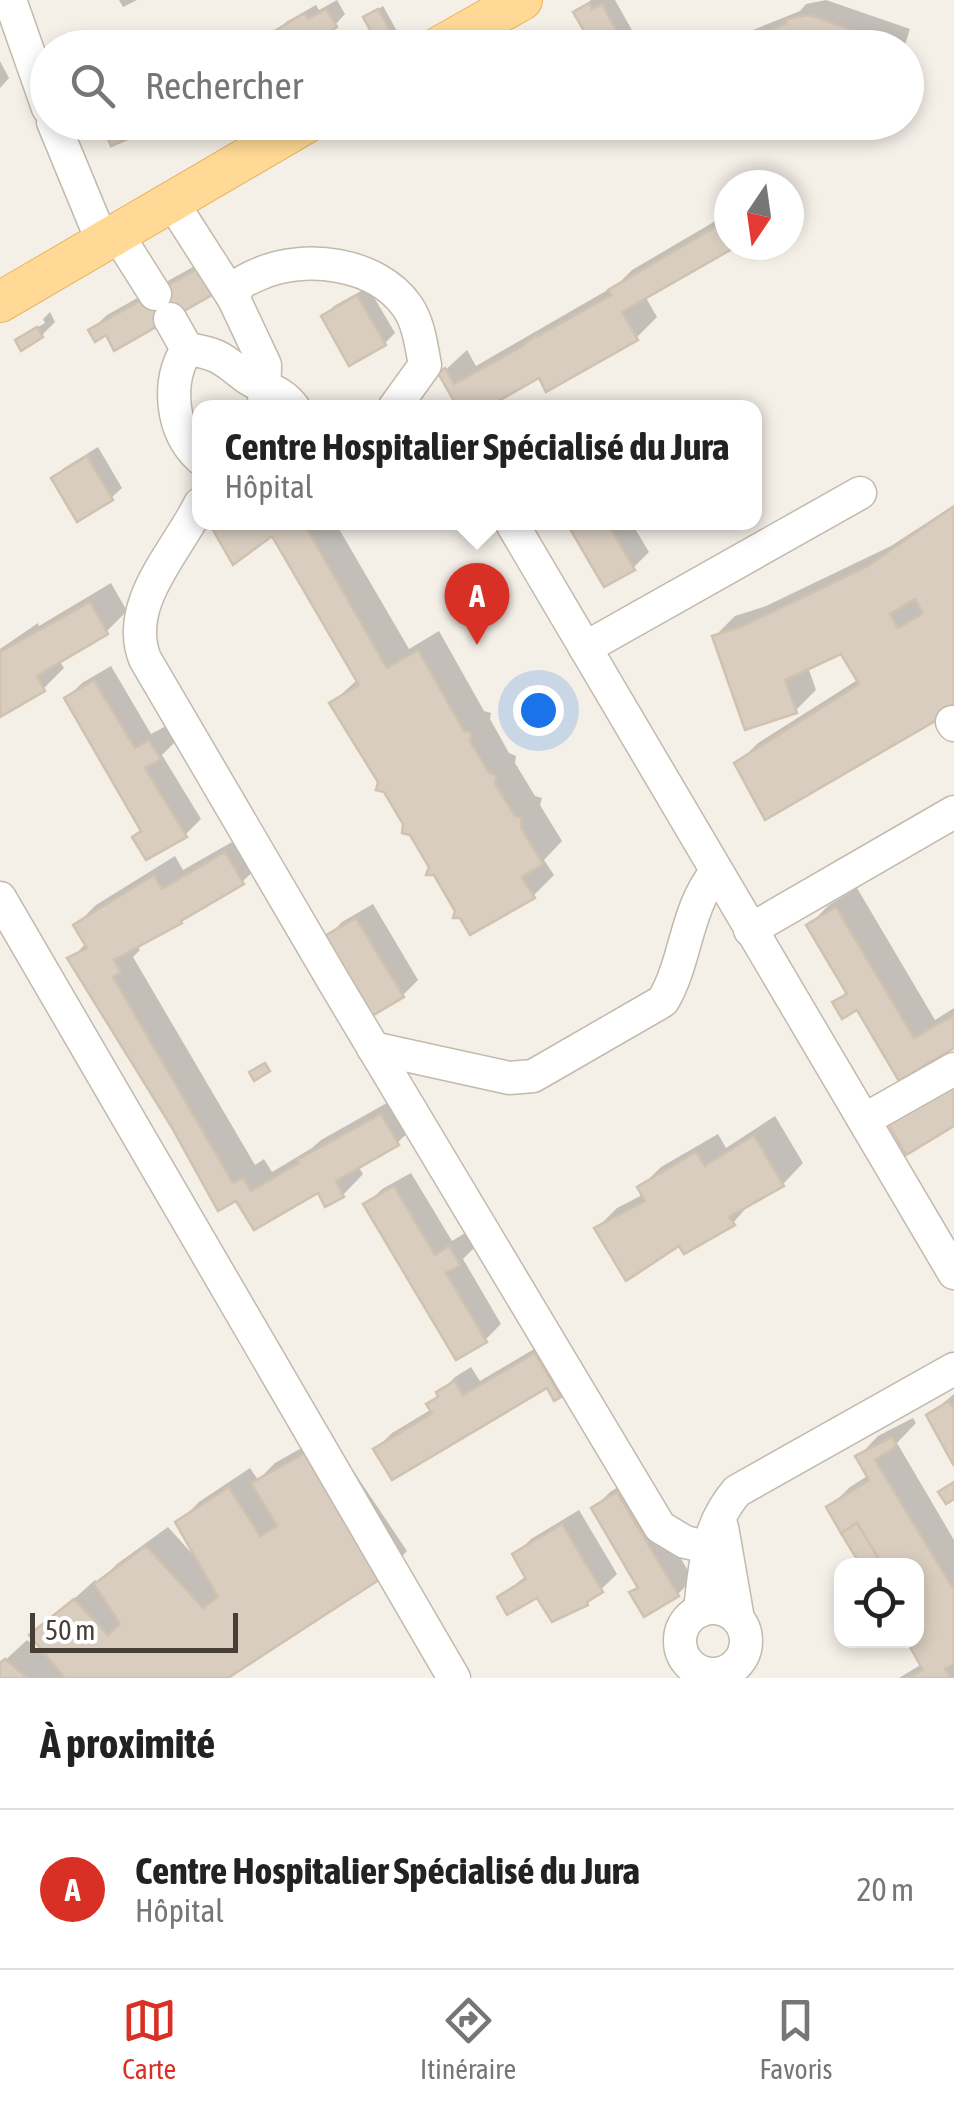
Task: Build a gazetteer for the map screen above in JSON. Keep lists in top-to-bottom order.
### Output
{
  "scale_bar": "50 m",
  "north": "bottom",
  "page": {
    "search": "Rechercher",
    "popup": ["Centre Hospitalier Spécialisé du Jura", "Hôpital"],
    "pins": "A",
    "scale": "50 m",
    "heading": "À proximité",
    "list": [
      {
        "mark": "A",
        "name": "Centre Hospitalier Spécialisé du Jura",
        "note": "Hôpital",
        "value": "20 m"
      }
    ],
    "nav": ["Carte", "Itinéraire", "Favoris"]
  }
}
